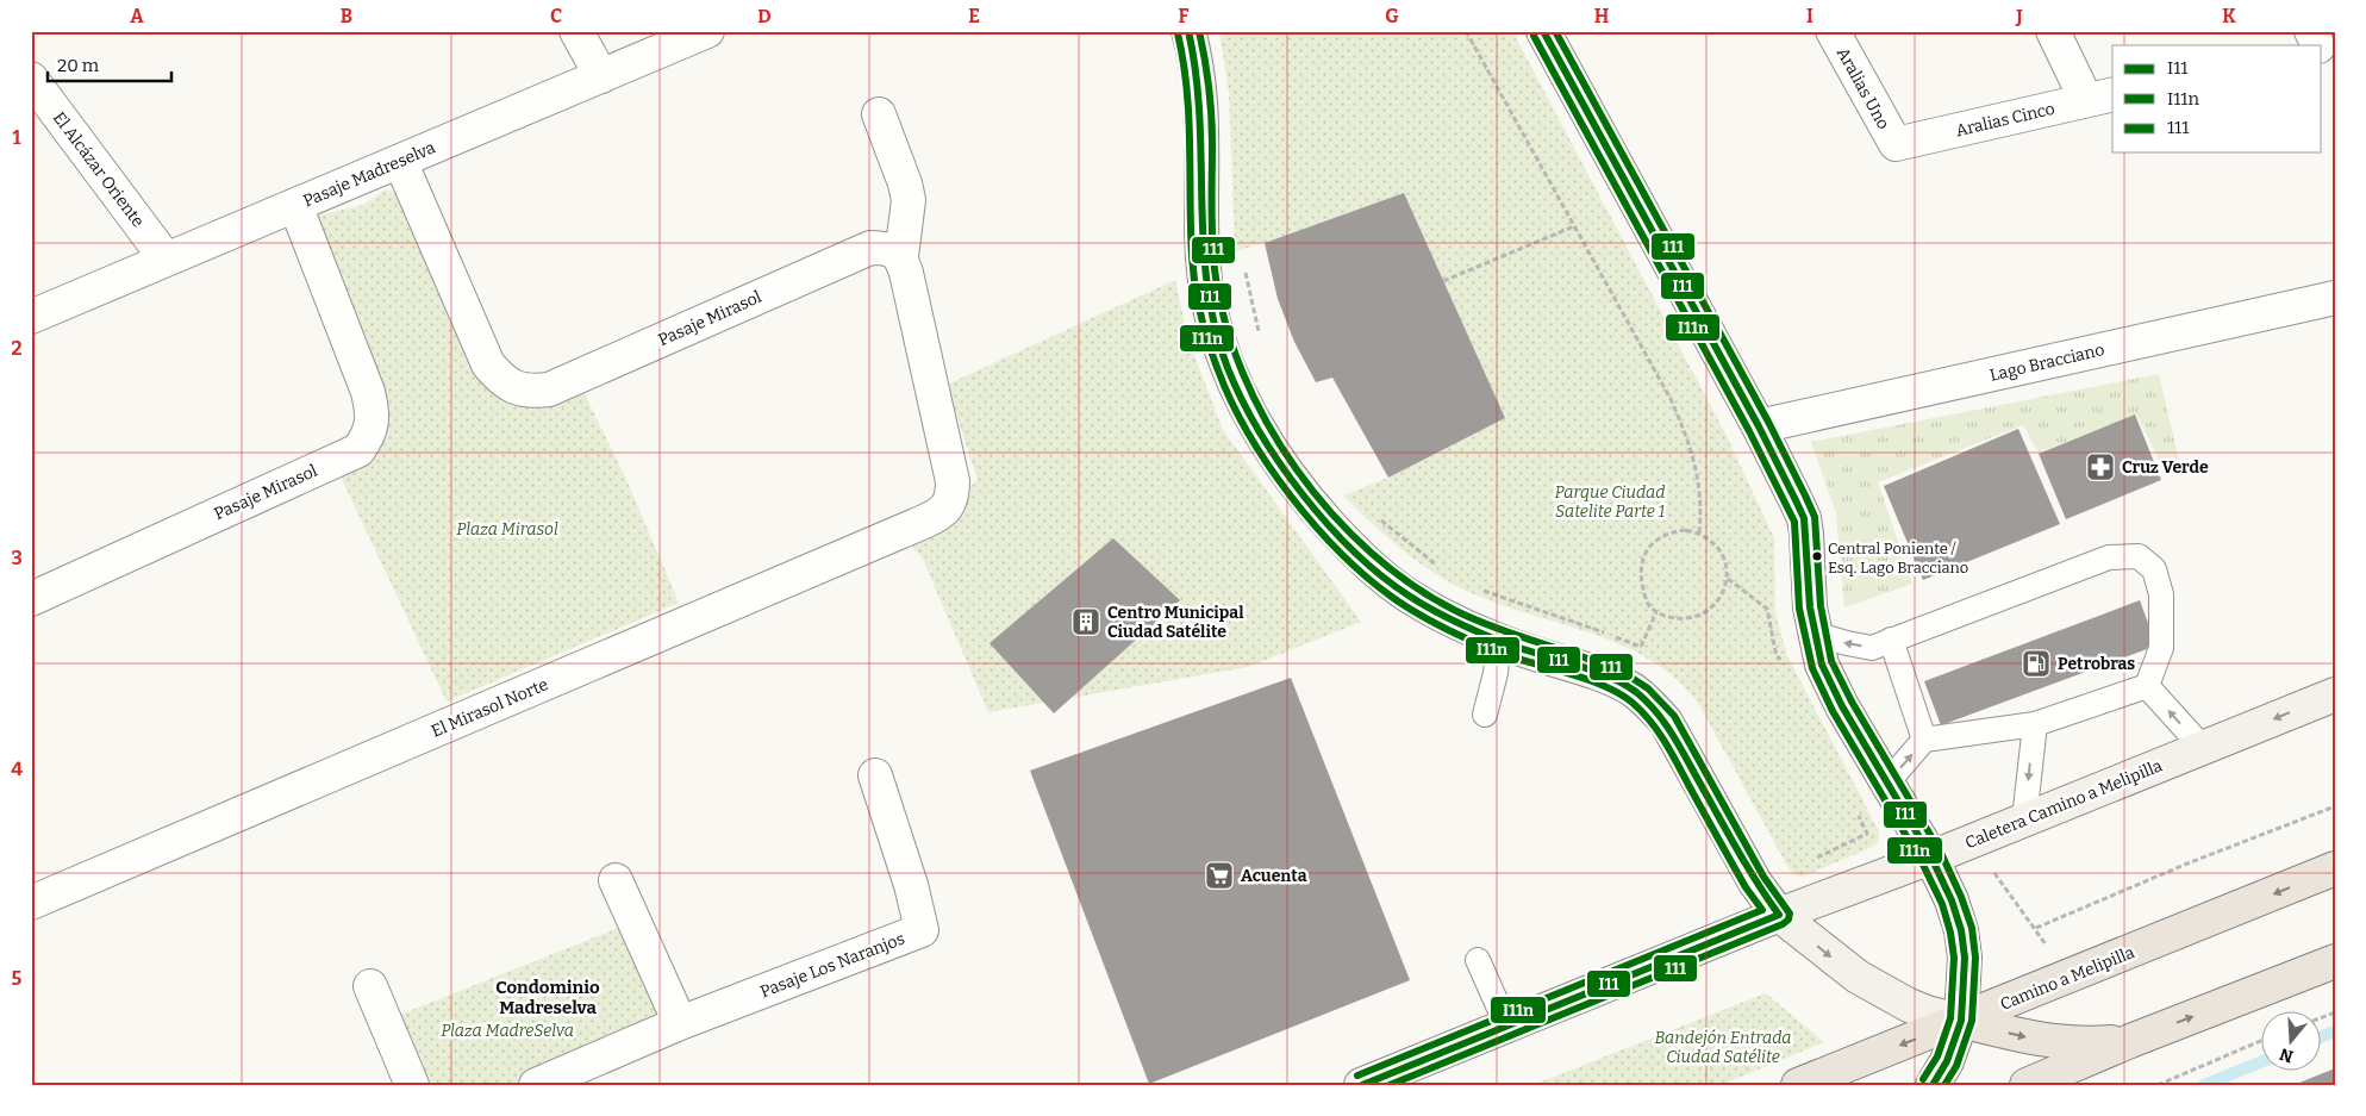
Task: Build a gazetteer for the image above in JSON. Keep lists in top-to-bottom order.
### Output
{
  "streets": {
    "main road": ["Camino a Melipilla"],
    "street": [
      "Aralias Uno",
      "Aralias Cinco",
      "El Alcázar Oriente",
      "Pasaje Madreselva",
      "Pasaje Mirasol",
      "Lago Bracciano",
      "El Mirasol Norte",
      "Caletera Camino a Melipilla",
      "Pasaje Los Naranjos"
    ]
  },
  "crossings": [
    ["Aralias Uno", "Aralias Cinco"],
    ["El Alcázar Oriente", "Pasaje Madreselva"],
    ["Pasaje Madreselva", "Pasaje Mirasol"],
    ["Pasaje Mirasol", "El Mirasol Norte"]
  ],
  "districts": ["Condominio Madreselva"],
  "parks": [
    "Parque Ciudad Satelite Parte 1",
    "Plaza Mirasol",
    "Plaza MadreSelva",
    "Bandejón Entrada Ciudad Satélite"
  ],
  "places": {
    "pharmacy": ["Cruz Verde"],
    "other": ["Central Poniente / Esq. Lago Bracciano"],
    "building": ["Centro Municipal Ciudad Satélite"],
    "fuel station": ["Petrobras"],
    "supermarket": ["Acuenta"]
  },
  "lines": ["transit line I11", "transit line 111", "transit line I11n"],
  "legend": ["I11", "I11n", "111"],
  "scale_bar": "20 m",
  "north": "bottom",
  "grid": {
    "columns": [
      "A",
      "B",
      "C",
      "D",
      "E",
      "F",
      "G",
      "H",
      "I",
      "J",
      "K"
    ],
    "rows": [
      "1",
      "2",
      "3",
      "4",
      "5"
    ]
  }
}
